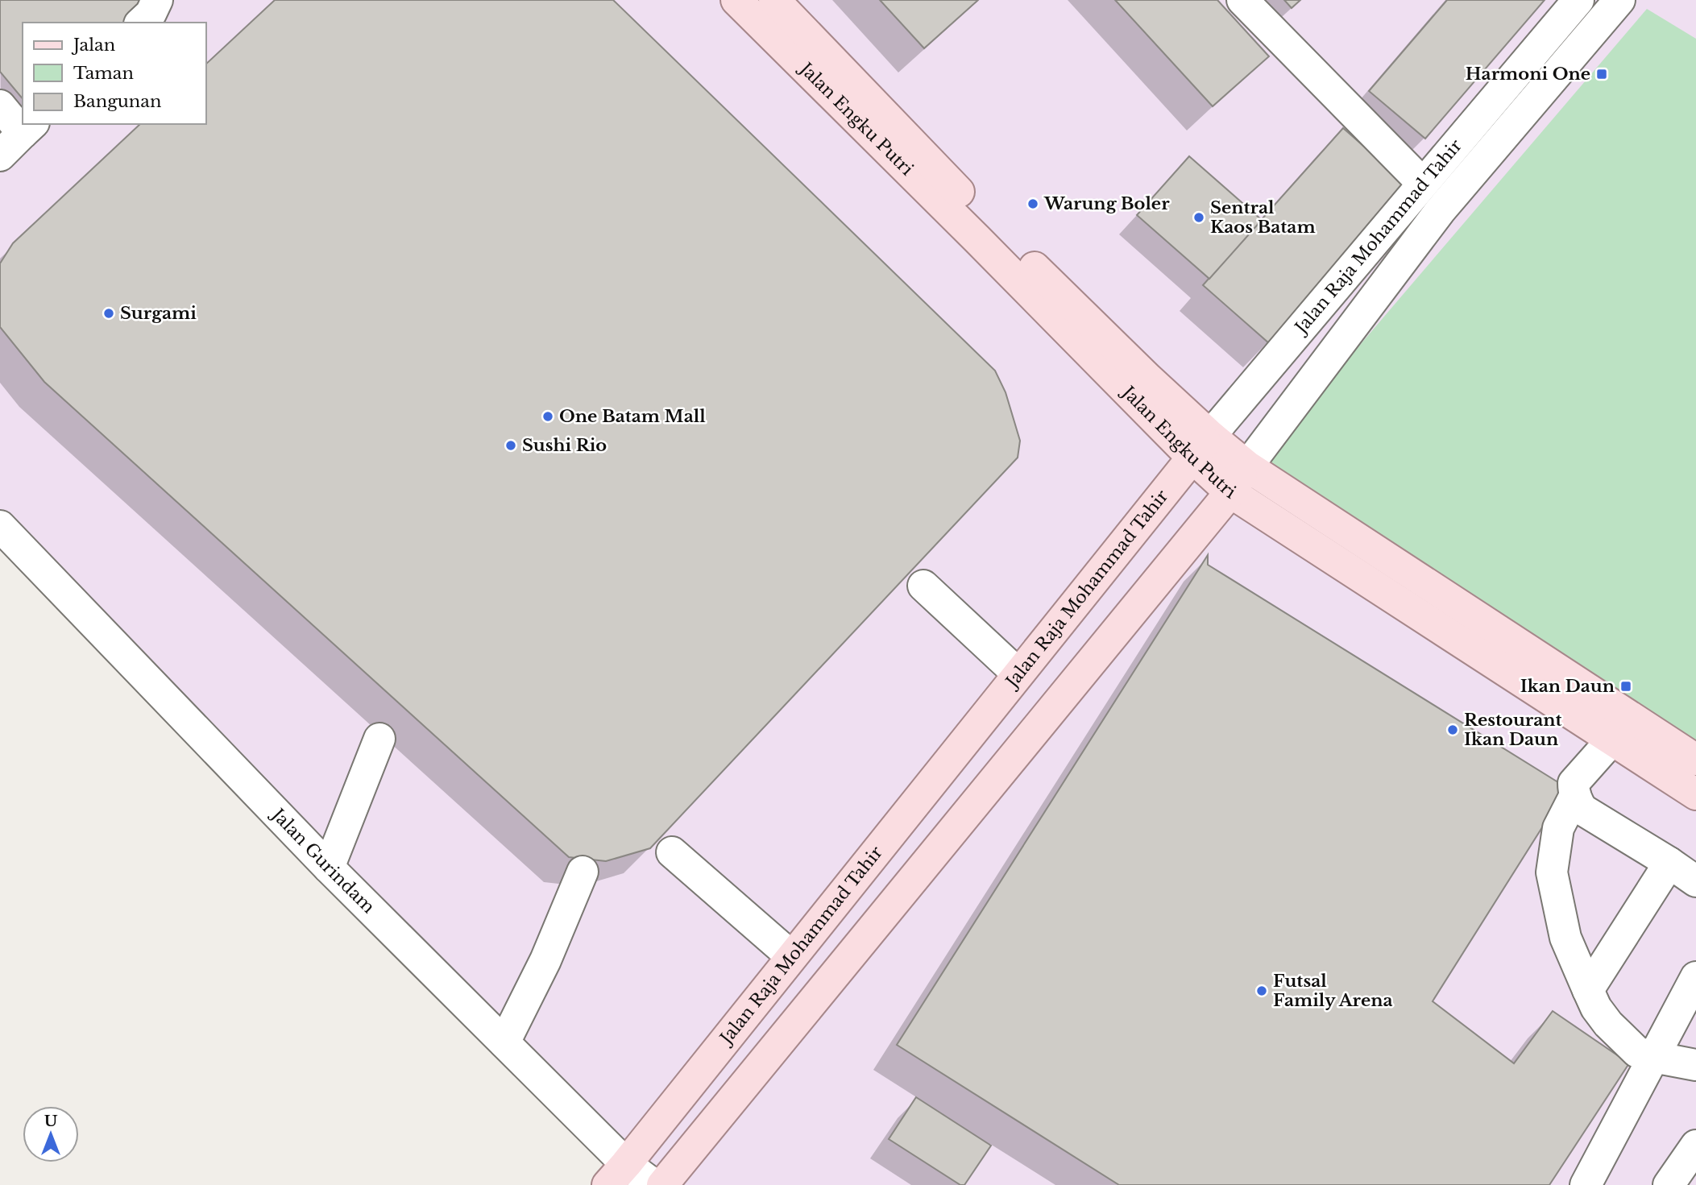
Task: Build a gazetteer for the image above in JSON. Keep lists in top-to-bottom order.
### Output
{
  "streets": {
    "main road": ["Jalan Engku Putri", "Jalan Raja Mohammad Tahir"],
    "street": ["Jalan Gurindam"]
  },
  "crossings": [
    ["Jalan Engku Putri", "Jalan Raja Mohammad Tahir"],
    ["Jalan Raja Mohammad Tahir", "Jalan Gurindam"]
  ],
  "places": {
    "transit": ["Harmoni One", "Ikan Daun"],
    "other": [
      "Warung Boler",
      "Sentral Kaos Batam",
      "Surgami",
      "One Batam Mall",
      "Sushi Rio",
      "Restourant Ikan Daun",
      "Futsal Family Arena"
    ]
  },
  "legend": ["Jalan", "Taman", "Bangunan"],
  "north": "top"
}
